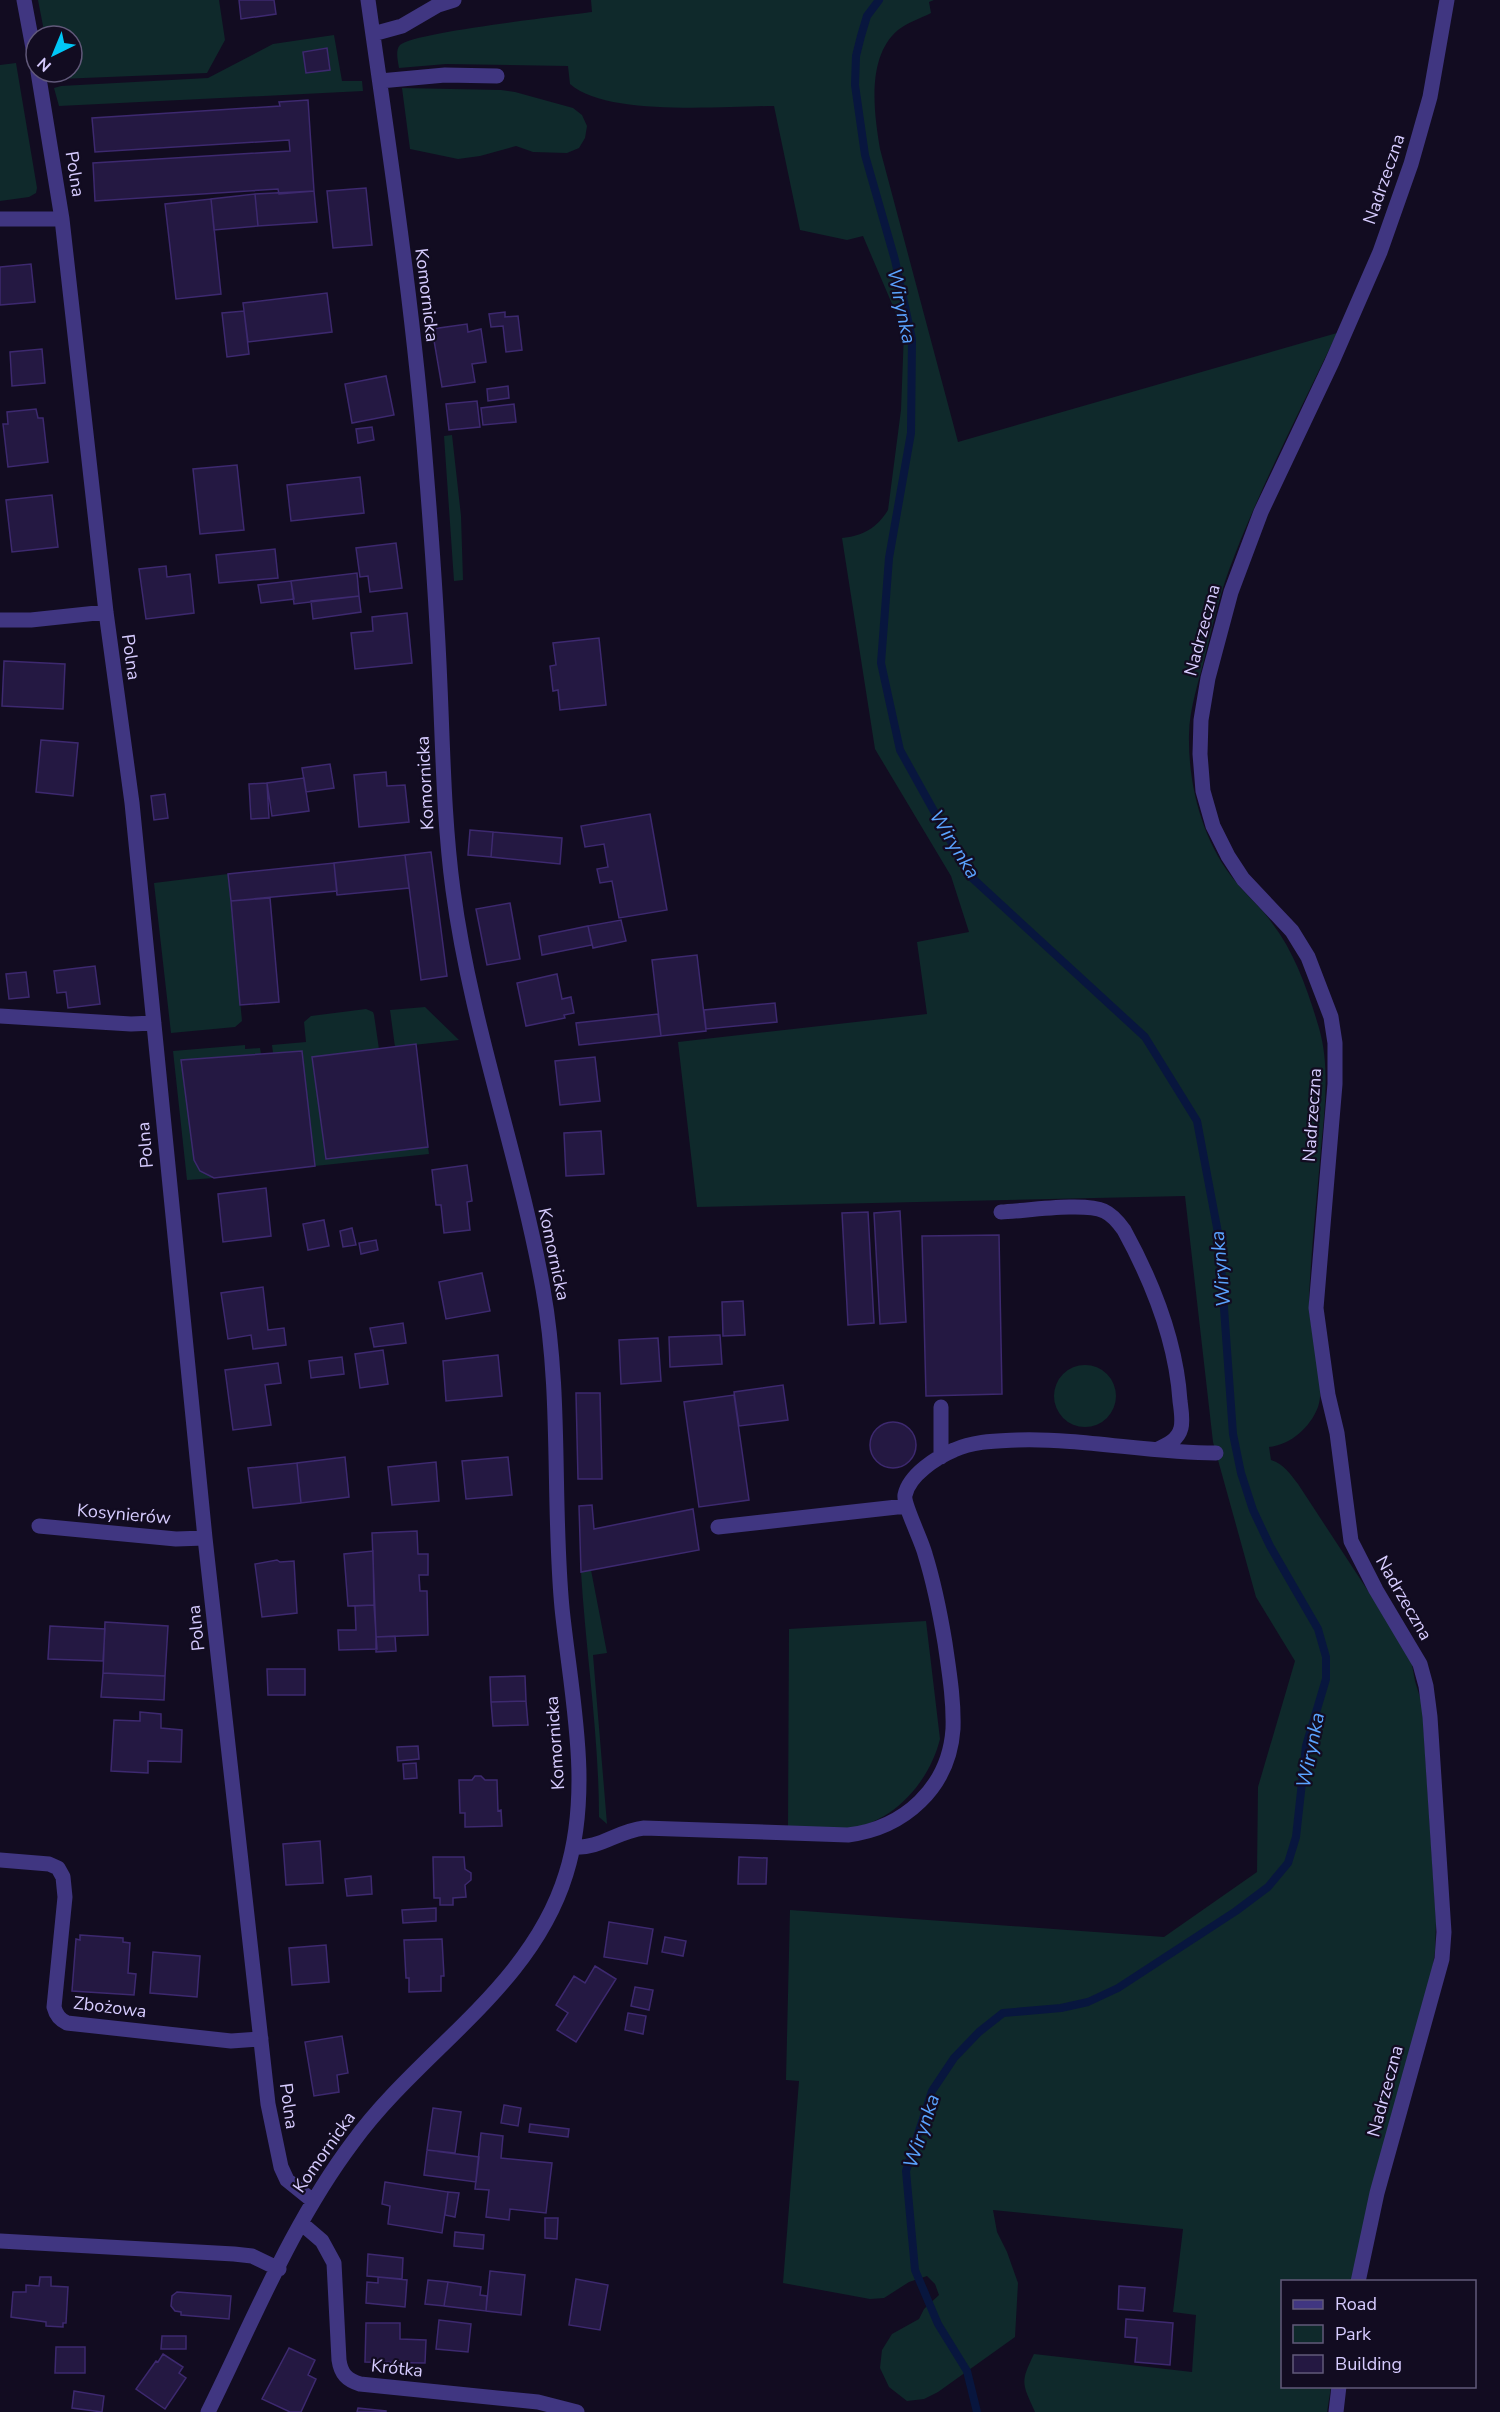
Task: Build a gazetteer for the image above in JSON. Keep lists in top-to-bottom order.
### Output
{
  "streets": {
    "street": [
      "Polna",
      "Nadrzeczna",
      "Komornicka",
      "Kosynierów",
      "Zbożowa",
      "Krótka"
    ]
  },
  "crossings": [
    ["Polna", "Komornicka"],
    ["Polna", "Kosynierów"],
    ["Polna", "Zbożowa"],
    ["Komornicka", "Krótka"]
  ],
  "water": ["Wirynka"],
  "legend": ["Road", "Park", "Building"],
  "north": "bottom left"
}
